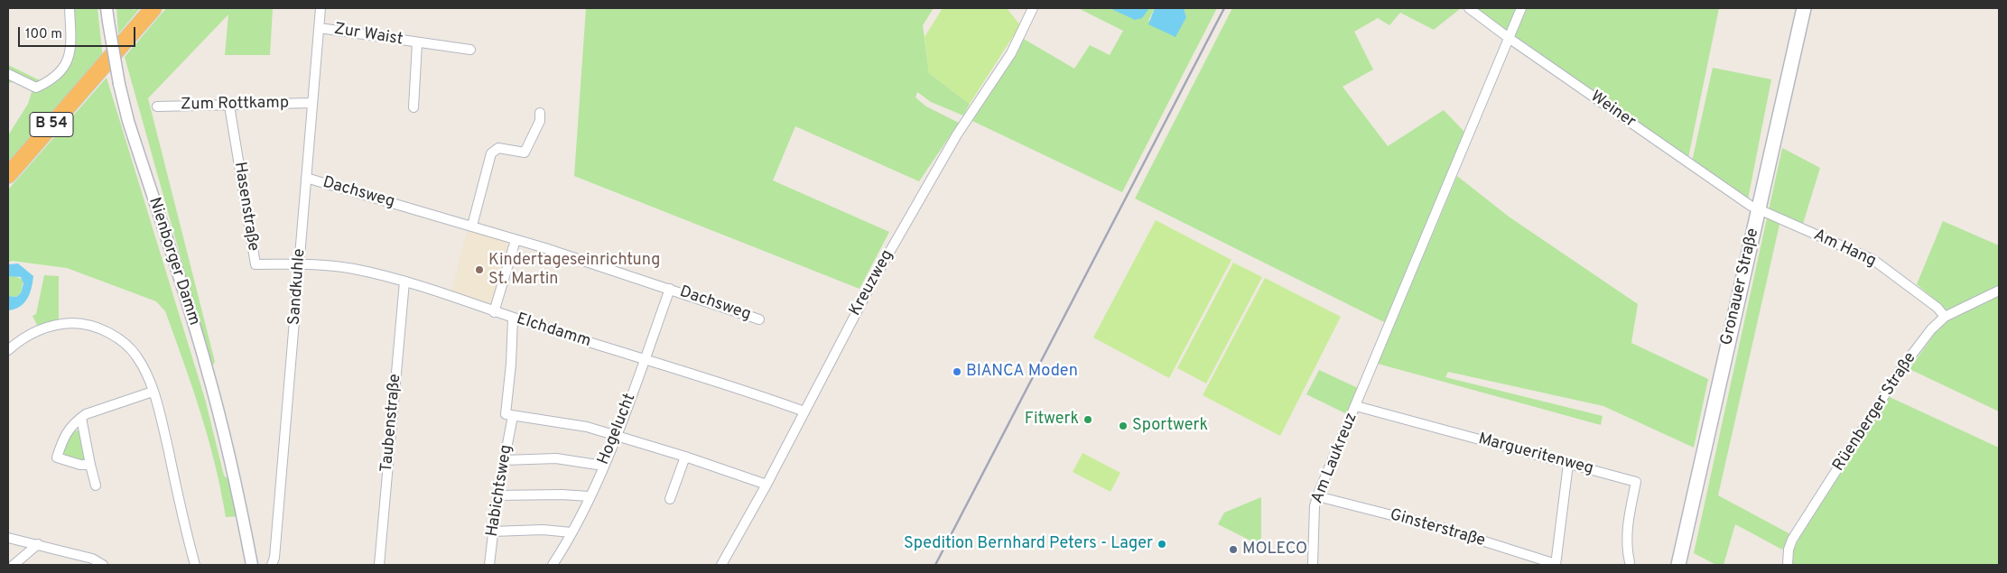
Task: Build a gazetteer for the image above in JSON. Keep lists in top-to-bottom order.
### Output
{
  "streets": {
    "highway": ["B 54"],
    "main road": ["Gronauer Straße"],
    "street": [
      "Zur Waist",
      "Zum Rottkamp",
      "Weiner",
      "Dachsweg",
      "Hasenstraße",
      "Am Hang",
      "Nienborger Damm",
      "Kreuzweg",
      "Sandkuhle",
      "Elchdamm",
      "Rüenberger Straße",
      "Taubenstraße",
      "Hogelucht",
      "Margueritenweg",
      "Am Laukreuz",
      "Habichtsweg",
      "Ginsterstraße"
    ]
  },
  "crossings": [
    ["Zur Waist", "Sandkuhle"],
    ["Zum Rottkamp", "Hasenstraße"],
    ["Zum Rottkamp", "Sandkuhle"],
    ["Weiner", "Am Hang"],
    ["Weiner", "Gronauer Straße"],
    ["Weiner", "Am Laukreuz"],
    ["Dachsweg", "Sandkuhle"],
    ["Dachsweg", "Hogelucht"],
    ["Hasenstraße", "Sandkuhle"],
    ["Hasenstraße", "Elchdamm"],
    ["Am Hang", "Gronauer Straße"],
    ["Am Hang", "Rüenberger Straße"],
    ["Kreuzweg", "Elchdamm"],
    ["Sandkuhle", "Elchdamm"],
    ["Elchdamm", "Taubenstraße"],
    ["Elchdamm", "Hogelucht"],
    ["Margueritenweg", "Am Laukreuz"],
    ["Am Laukreuz", "Ginsterstraße"]
  ],
  "places": [
    "Kindertageseinrichtung St. Martin",
    "BIANCA Moden",
    "Fitwerk",
    "Sportwerk",
    "Spedition Bernhard Peters - Lager",
    "MOLECO"
  ],
  "scale_bar": "100 m"
}
